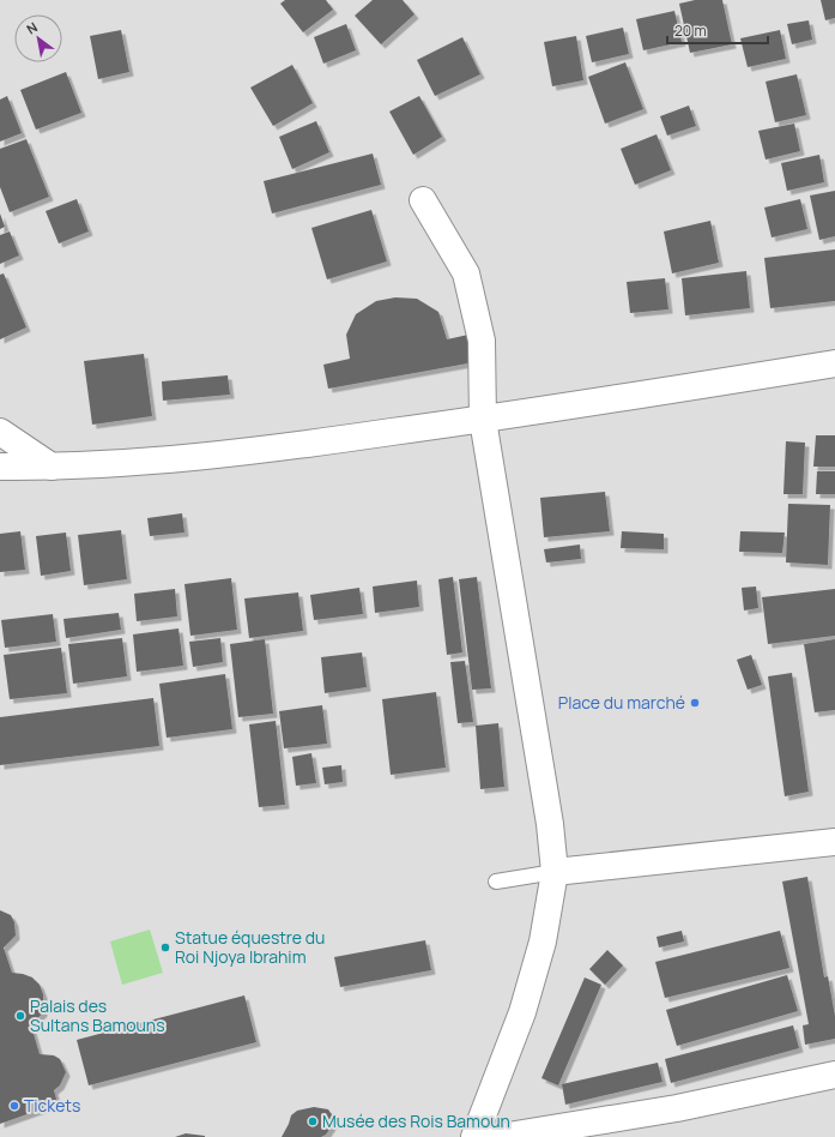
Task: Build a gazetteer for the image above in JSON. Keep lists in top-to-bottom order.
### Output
{
  "places": [
    "Place du marché",
    "Statue équestre du Roi Njoya Ibrahim",
    "Palais des Sultans Bamouns",
    "Tickets",
    "Musée des Rois Bamoun"
  ],
  "scale_bar": "20 m",
  "north": "top left"
}
